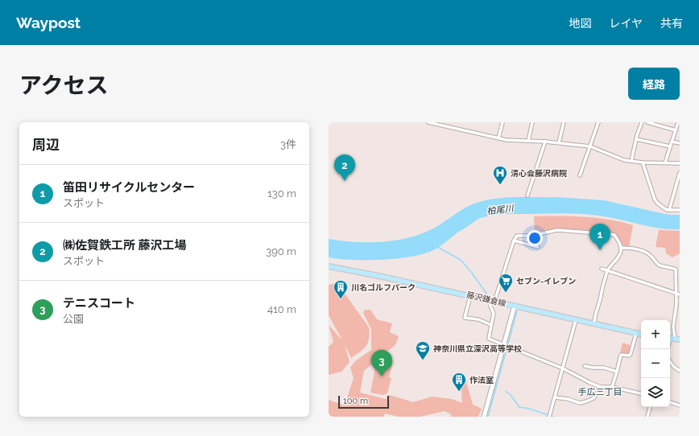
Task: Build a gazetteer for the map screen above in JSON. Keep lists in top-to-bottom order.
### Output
{
  "streets": {
    "main road": ["藤沢鎌倉線"]
  },
  "districts": ["手広三丁目"],
  "water": ["柏尾川"],
  "places": {
    "hospital": ["清心会藤沢病院"],
    "supermarket": ["セブン-イレブン"],
    "building": ["川名ゴルフパーク", "作法室"],
    "school or university": ["神奈川県立深沢高等学校"]
  },
  "scale_bar": "100 m",
  "page": {
    "header": "Waypost",
    "nav": ["地図", "レイヤ", "共有"],
    "title": "アクセス",
    "buttons": "経路",
    "heading": ["周辺", "3件"],
    "pins": ["2", "1", "3"],
    "list": [
      {
        "mark": "1",
        "name": "笛田リサイクルセンター",
        "note": "スポット",
        "value": "130 m"
      },
      {
        "mark": "2",
        "name": "㈱佐賀鉄工所 藤沢工場",
        "note": "スポット",
        "value": "390 m"
      },
      {
        "mark": "3",
        "name": "テニスコート",
        "note": "公園",
        "value": "410 m"
      }
    ],
    "map_buttons": ["+", "−"],
    "scale": "100 m"
  }
}
